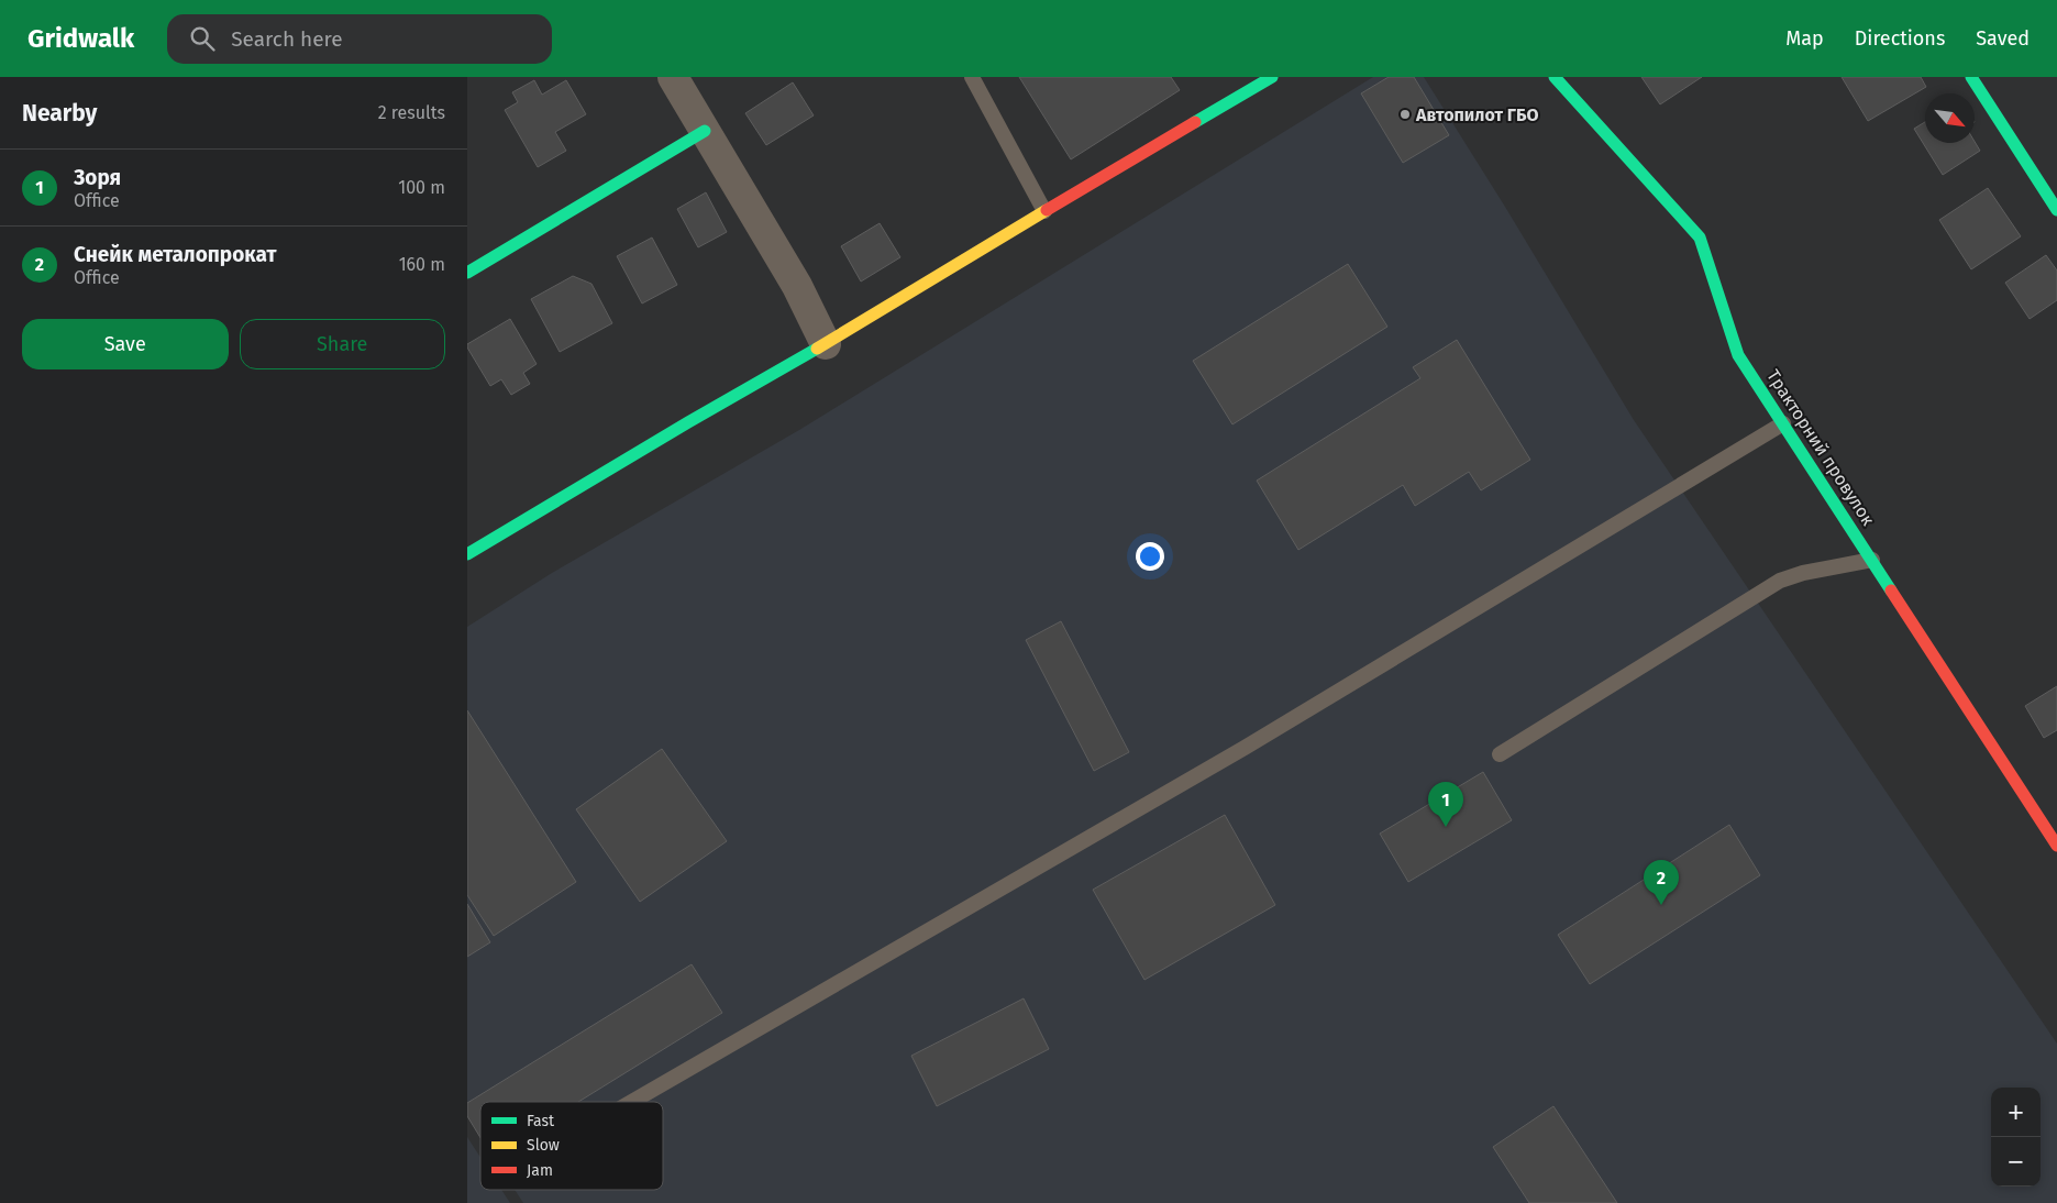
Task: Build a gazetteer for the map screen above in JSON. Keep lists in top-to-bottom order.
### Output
{
  "streets": {
    "street": ["Тракторний провулок"]
  },
  "places": ["Автопилот ГБО"],
  "legend": ["Fast", "Slow", "Jam"],
  "north": "bottom right",
  "page": {
    "header": "Gridwalk",
    "search": "Search here",
    "nav": ["Map", "Directions", "Saved"],
    "heading": ["Nearby", "2 results"],
    "list": [
      {
        "mark": "1",
        "name": "Зоря",
        "note": "Office",
        "value": "100 m"
      },
      {
        "mark": "2",
        "name": "Снейк металопрокат",
        "note": "Office",
        "value": "160 m"
      }
    ],
    "buttons": ["Save", "Share"],
    "pins": ["1", "2"],
    "map_buttons": ["+", "−"]
  }
}
